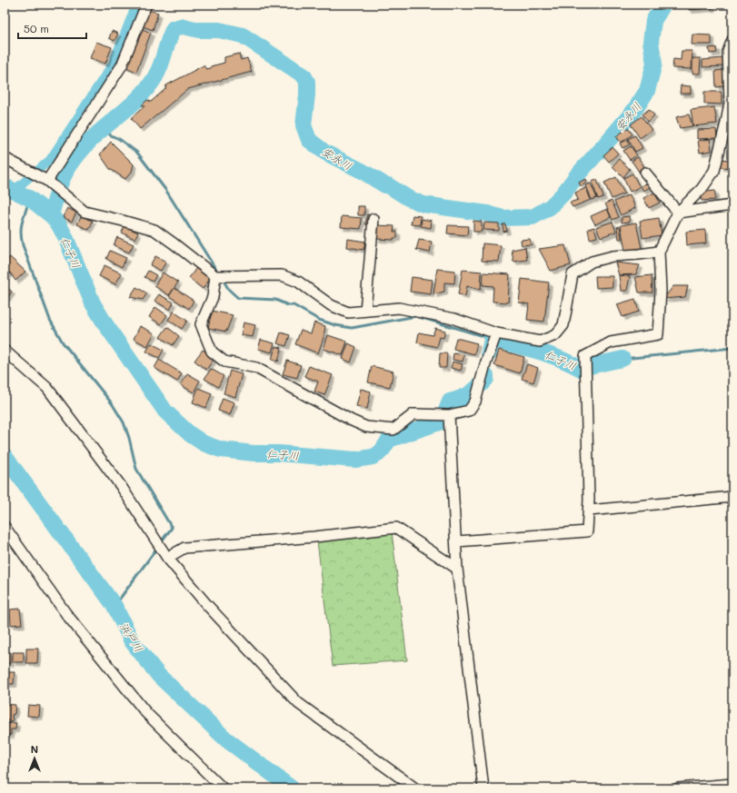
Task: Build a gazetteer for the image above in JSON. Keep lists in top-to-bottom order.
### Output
{
  "water": ["安永川", "仁子川", "浜戸川"],
  "scale_bar": "50 m",
  "north": "top"
}
